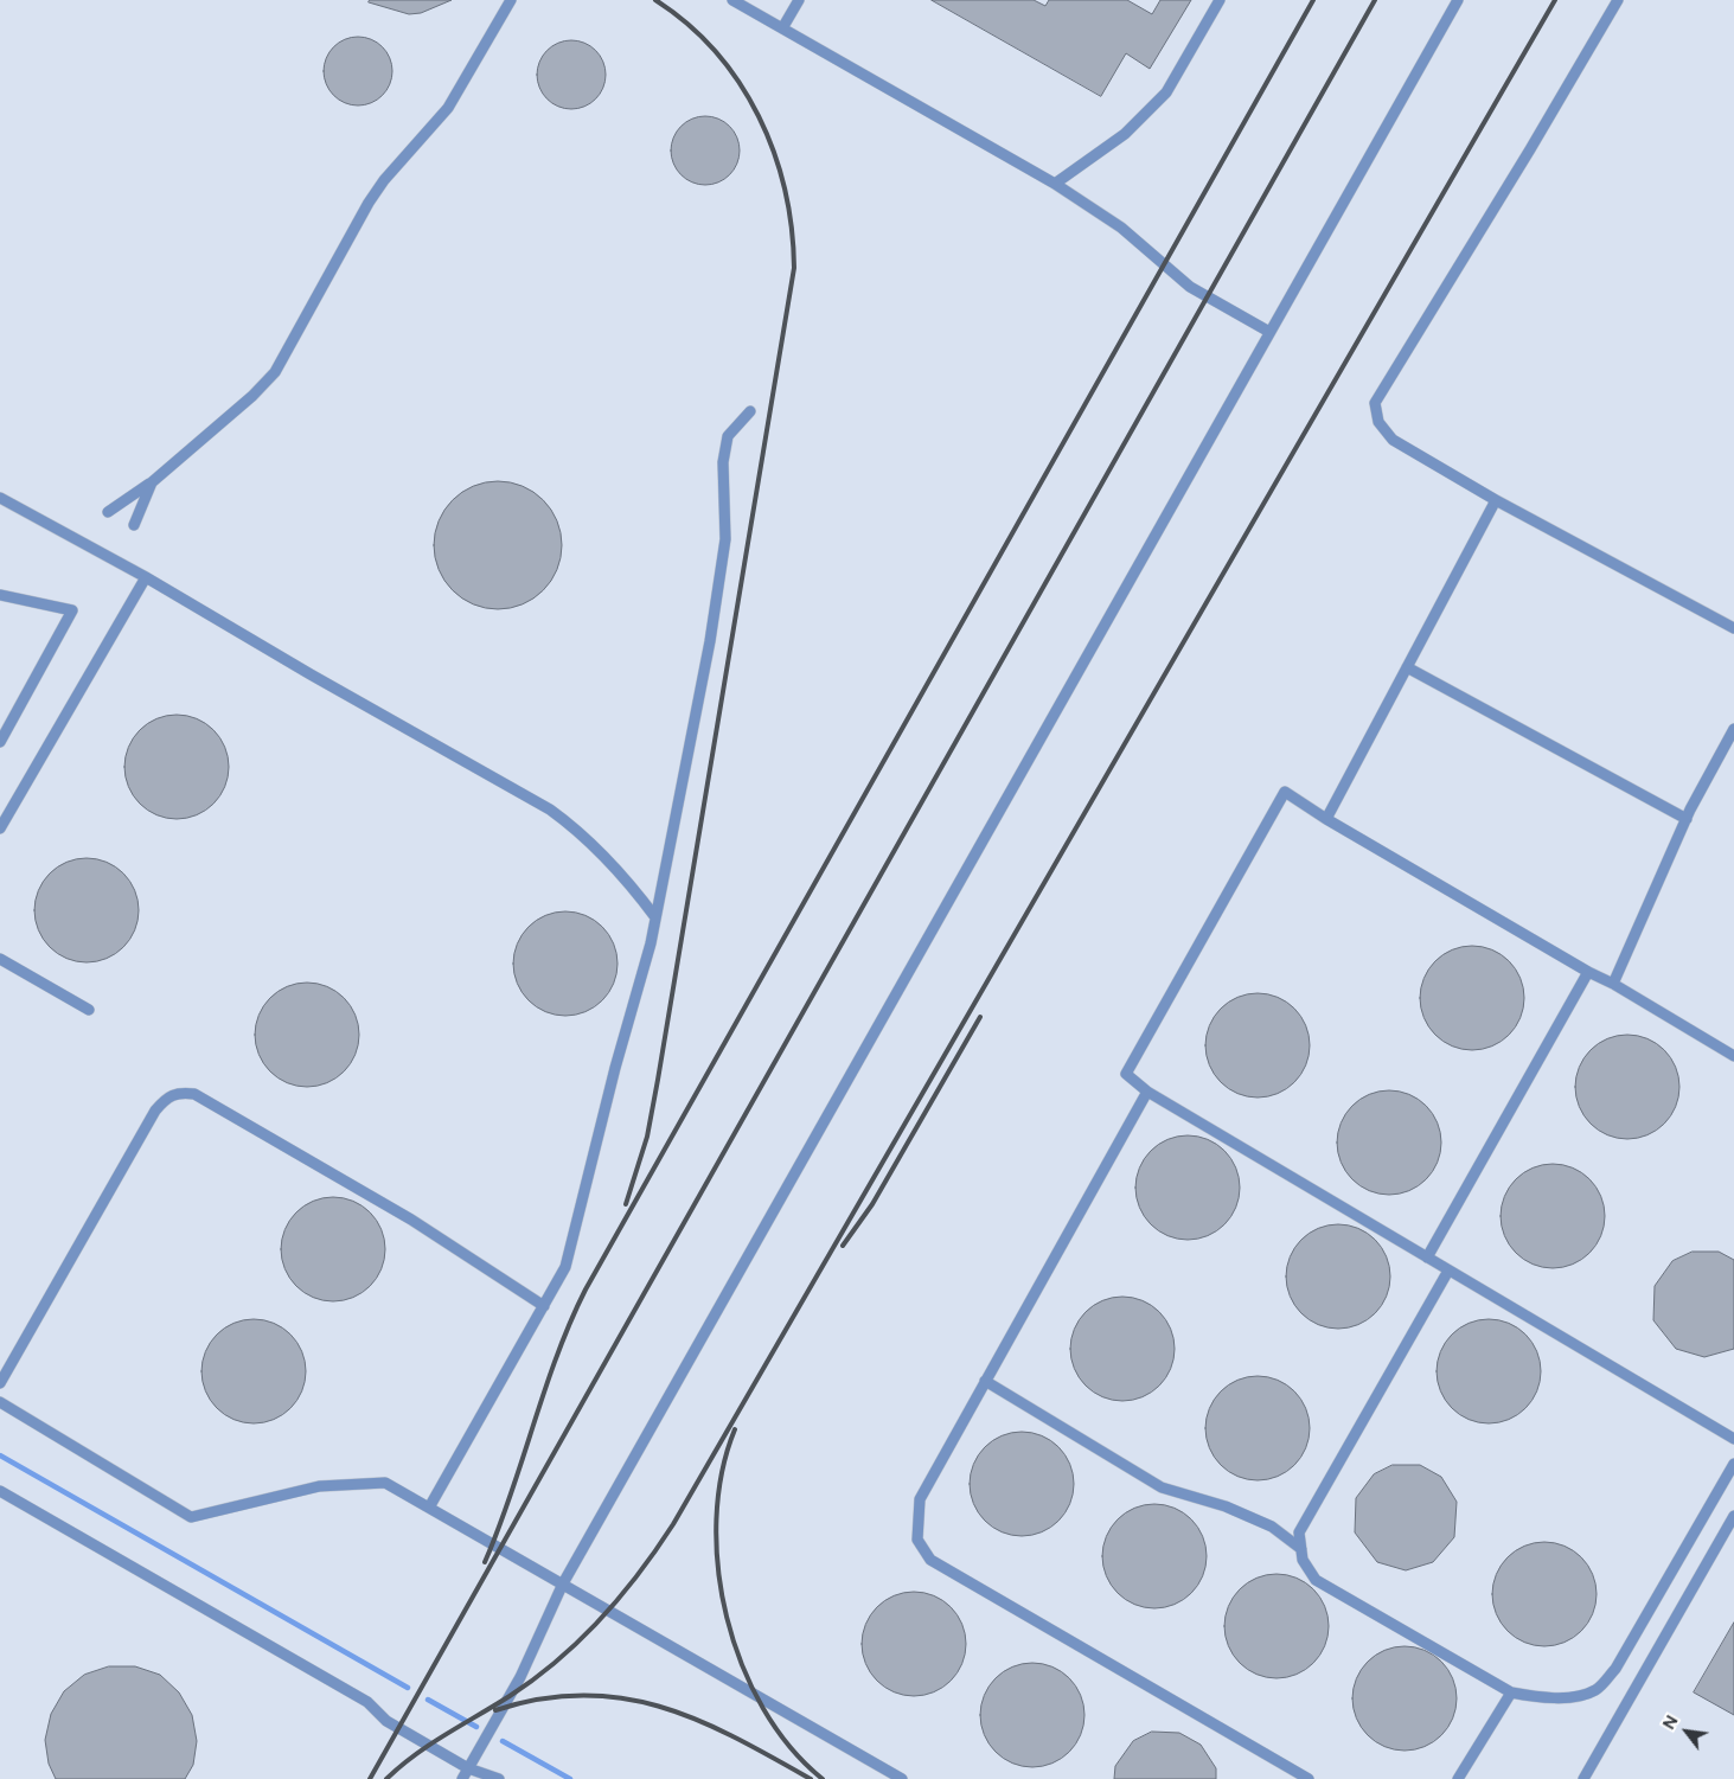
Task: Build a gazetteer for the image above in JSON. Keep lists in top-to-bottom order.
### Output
{
  "north": "top left"
}
